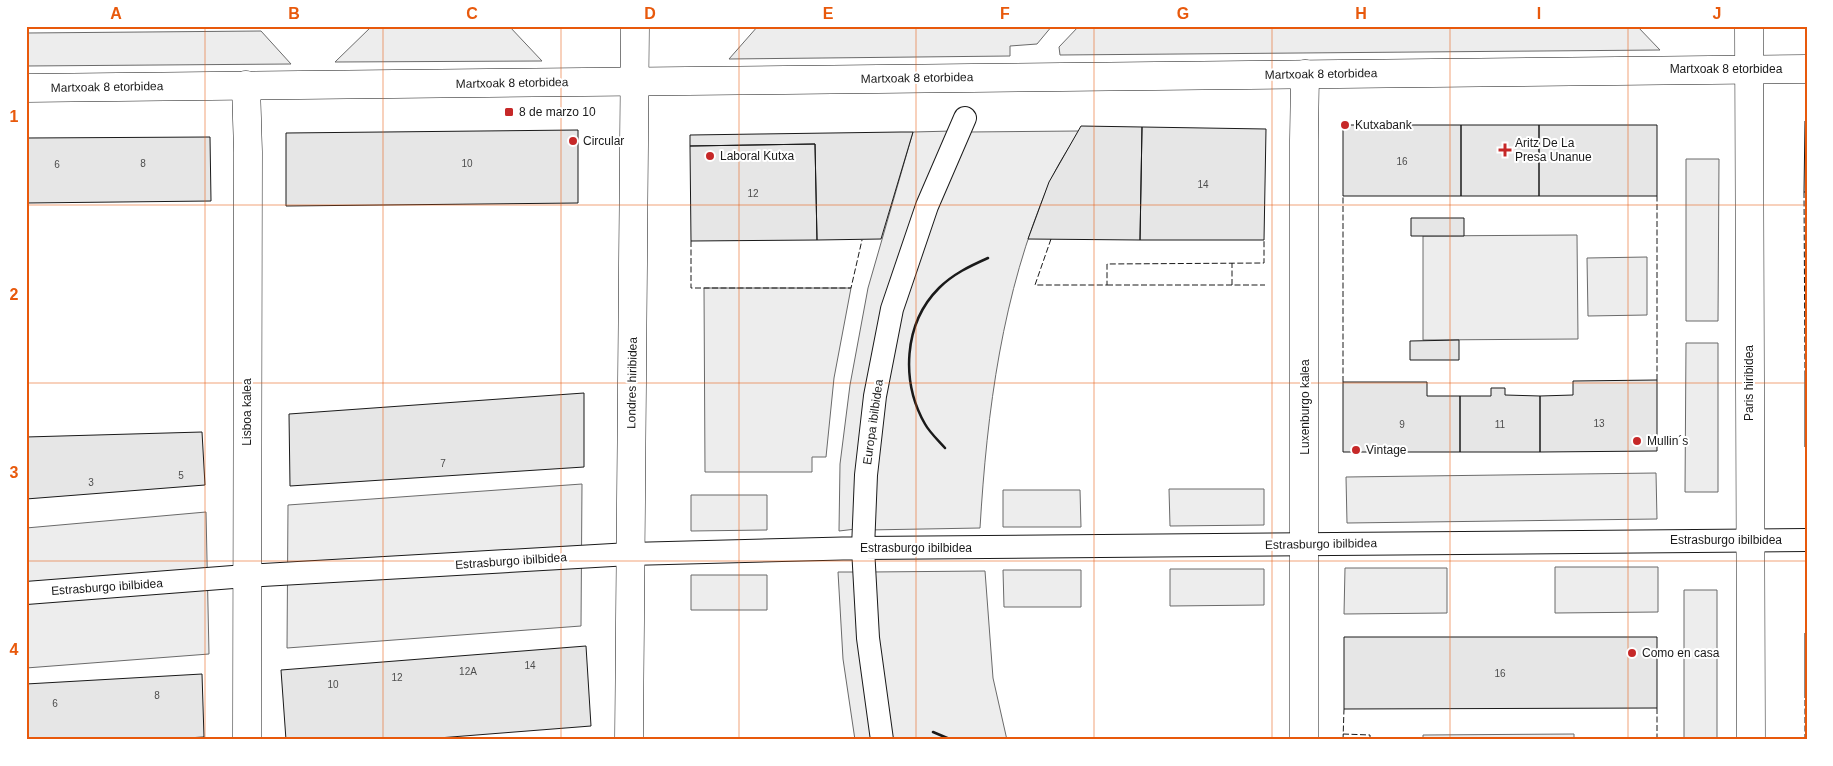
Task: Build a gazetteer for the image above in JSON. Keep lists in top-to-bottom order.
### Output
{
  "streets": {
    "street": [
      "Martxoak 8 etorbidea",
      "Londres hiribidea",
      "Paris hiribidea",
      "Luxenburgo kalea",
      "Lisboa kalea",
      "Europa ibilbidea",
      "Estrasburgo ibilbidea"
    ]
  },
  "crossings": [
    ["Martxoak 8 etorbidea", "Londres hiribidea"],
    ["Martxoak 8 etorbidea", "Paris hiribidea"],
    ["Martxoak 8 etorbidea", "Luxenburgo kalea"],
    ["Martxoak 8 etorbidea", "Lisboa kalea"],
    ["Londres hiribidea", "Estrasburgo ibilbidea"],
    ["Paris hiribidea", "Estrasburgo ibilbidea"],
    ["Luxenburgo kalea", "Estrasburgo ibilbidea"],
    ["Lisboa kalea", "Estrasburgo ibilbidea"],
    ["Europa ibilbidea", "Estrasburgo ibilbidea"]
  ],
  "places": {
    "transit": ["8 de marzo 10"],
    "other": [
      "Kutxabank",
      "Circular",
      "Laboral Kutxa",
      "Mullin´s",
      "Vintage",
      "Como en casa"
    ],
    "health": ["Aritz De La Presa Unanue"]
  },
  "house_numbers": [
    "16",
    "8",
    "10",
    "6",
    "14",
    "12",
    "13",
    "9",
    "11",
    "7",
    "5",
    "3",
    "14",
    "12A",
    "16",
    "12",
    "10",
    "8",
    "6"
  ],
  "grid": {
    "columns": [
      "A",
      "B",
      "C",
      "D",
      "E",
      "F",
      "G",
      "H",
      "I",
      "J"
    ],
    "rows": [
      "1",
      "2",
      "3",
      "4"
    ]
  }
}
